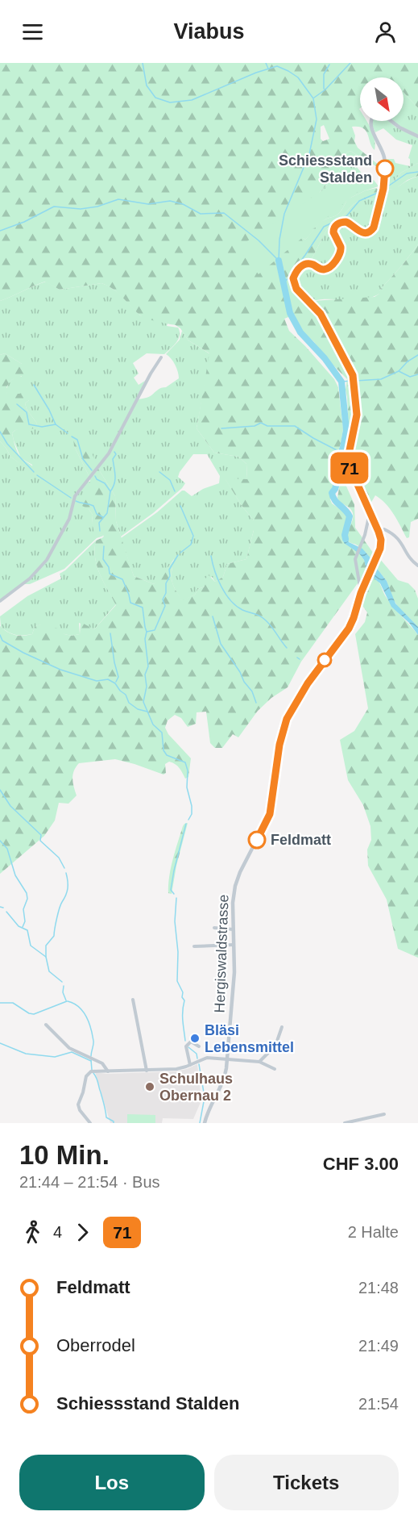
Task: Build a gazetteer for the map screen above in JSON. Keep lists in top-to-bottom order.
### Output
{
  "streets": {
    "street": ["Hergiswaldstrasse"]
  },
  "places": [
    "Schiessstand Stalden",
    "Feldmatt",
    "Bläsi Lebensmittel",
    "Schulhaus Obernau 2"
  ],
  "lines": ["bus line 71"],
  "north": "bottom right",
  "page": {
    "header": "Viabus",
    "on_map": "71",
    "heading": ["10 Min.", "21:44 – 21:54 · Bus", "CHF 3.00"],
    "legs": ["4", "71", "2 Halte"],
    "list": [
      {
        "name": "Feldmatt",
        "value": "21:48"
      },
      {
        "name": "Oberrodel",
        "value": "21:49"
      },
      {
        "name": "Schiessstand Stalden",
        "value": "21:54"
      }
    ],
    "buttons": ["Los", "Tickets"]
  }
}
